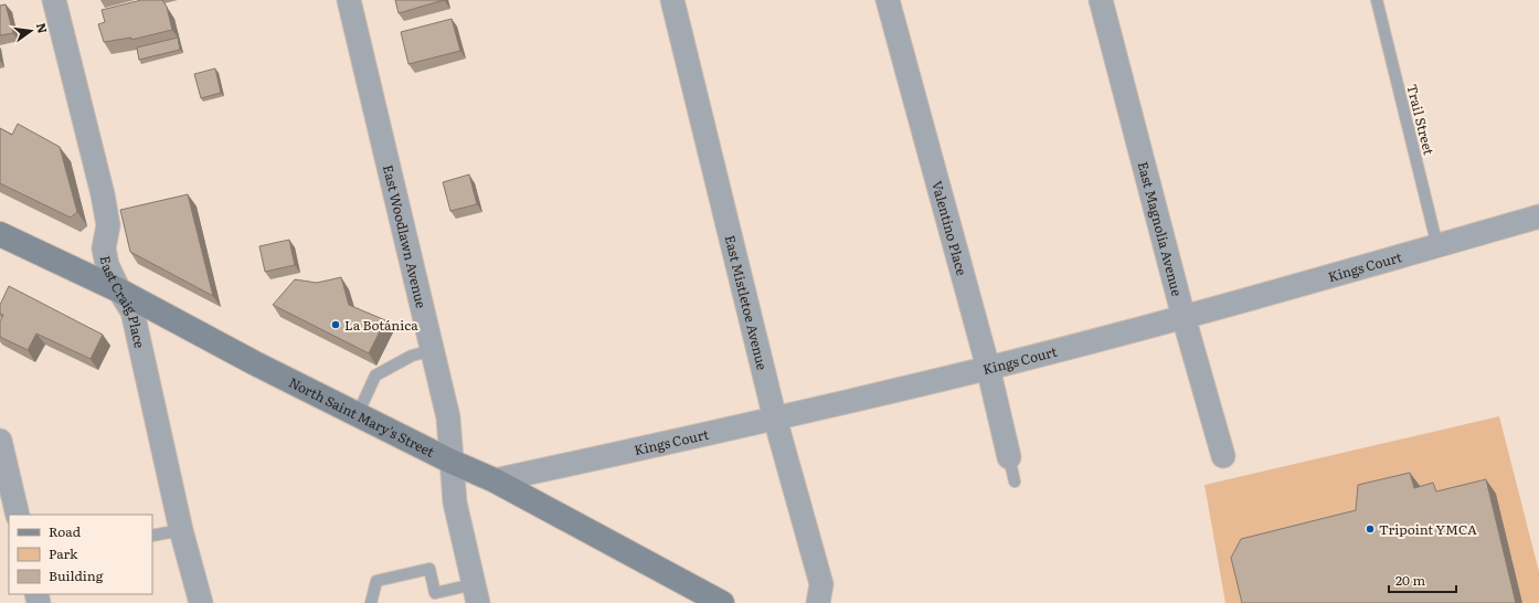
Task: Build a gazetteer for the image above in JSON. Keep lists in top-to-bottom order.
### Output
{
  "streets": {
    "main road": ["North Saint Mary's Street"],
    "street": [
      "Valentino Place",
      "East Magnolia Avenue",
      "East Woodlawn Avenue",
      "Kings Court",
      "East Craig Place",
      "East Mistletoe Avenue"
    ],
    "lane": ["Trail Street"]
  },
  "crossings": [
    ["Trail Street", "Kings Court"],
    ["Valentino Place", "Kings Court"],
    ["East Magnolia Avenue", "Kings Court"],
    ["East Woodlawn Avenue", "North Saint Mary's Street"],
    ["Kings Court", "East Mistletoe Avenue"],
    ["Kings Court", "North Saint Mary's Street"],
    ["East Craig Place", "North Saint Mary's Street"]
  ],
  "places": ["La Botánica", "Tripoint YMCA"],
  "legend": ["Road", "Park", "Building"],
  "scale_bar": "20 m",
  "north": "right"
}
